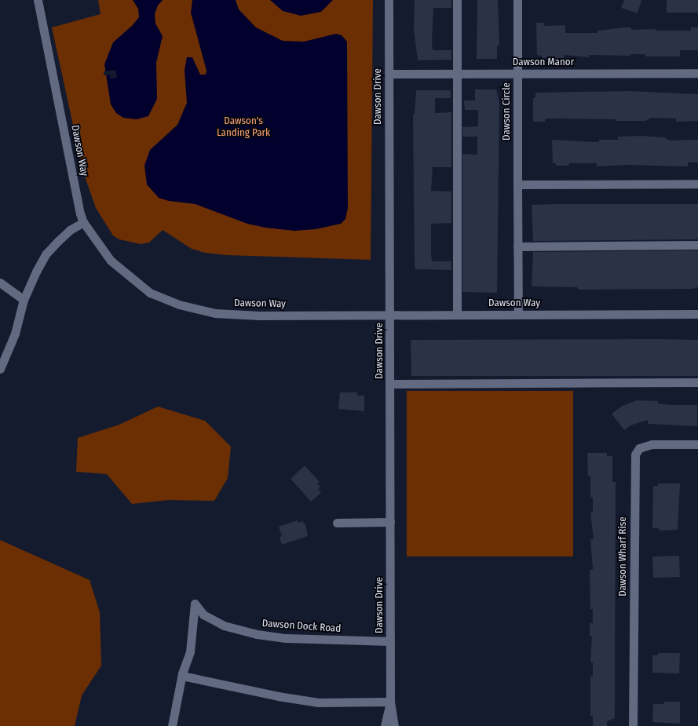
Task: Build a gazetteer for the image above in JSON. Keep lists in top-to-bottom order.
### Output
{
  "streets": {
    "street": [
      "Dawson Manor",
      "Dawson Drive",
      "Dawson Circle",
      "Dawson Way",
      "Dawson Wharf Rise",
      "Dawson Dock Road"
    ]
  },
  "crossings": [
    ["Dawson Manor", "Dawson Drive"],
    ["Dawson Manor", "Dawson Circle"],
    ["Dawson Drive", "Dawson Way"],
    ["Dawson Drive", "Dawson Dock Road"],
    ["Dawson Circle", "Dawson Way"]
  ],
  "parks": ["Dawson's Landing Park"]
}
